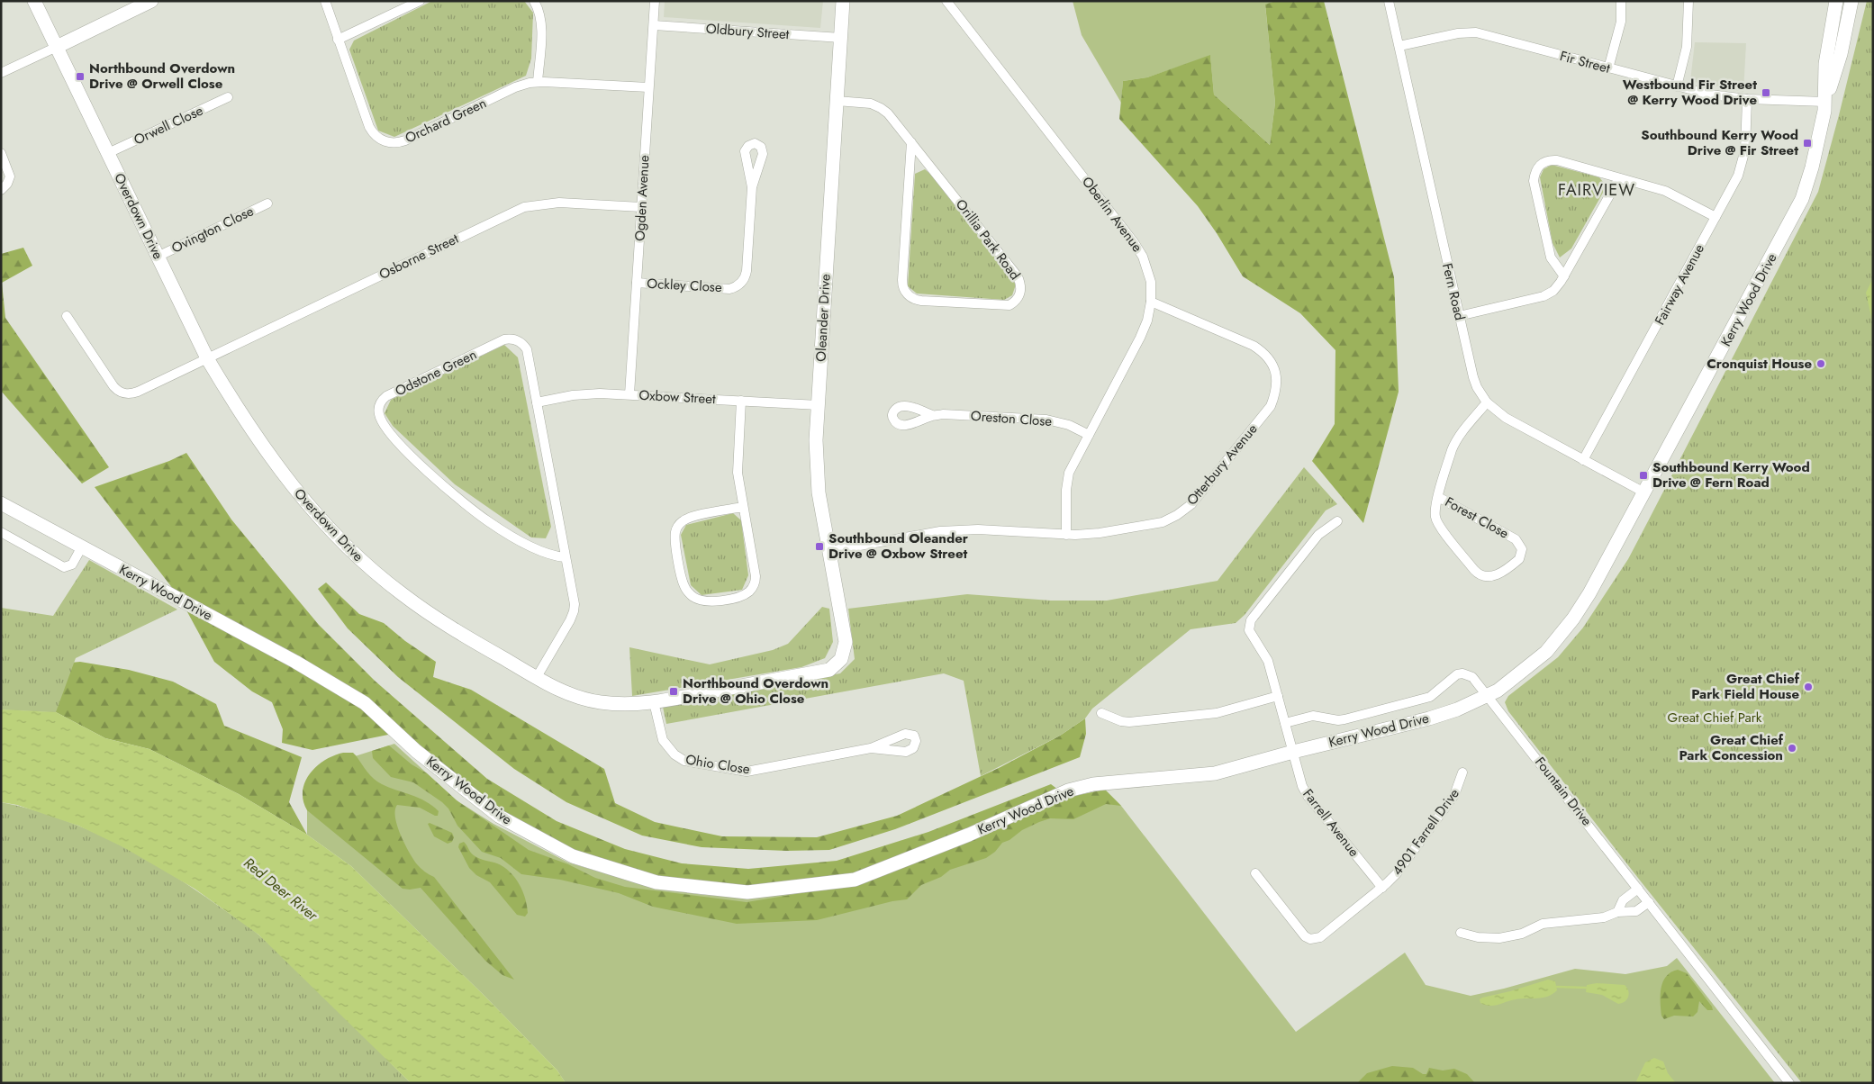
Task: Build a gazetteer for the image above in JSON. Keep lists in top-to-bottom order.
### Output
{
  "streets": {
    "street": [
      "Oldbury Street",
      "Fir Street",
      "Orchard Green",
      "Orwell Close",
      "Ogden Avenue",
      "Oberlin Avenue",
      "Overdown Drive",
      "Ovington Close",
      "Orillia Park Road",
      "Osborne Street",
      "Fairway Avenue",
      "Ockley Close",
      "Fern Road",
      "Kerry Wood Drive",
      "Oleander Drive",
      "Odstone Green",
      "Oxbow Street",
      "Oreston Close",
      "Otterbury Avenue",
      "Forest Close",
      "Ohio Close",
      "Fountain Drive",
      "Farrell Avenue",
      "4901 Farrell Drive"
    ]
  },
  "crossings": [
    ["Oldbury Street", "Ogden Avenue"],
    ["Oldbury Street", "Oleander Drive"],
    ["Fir Street", "Fairway Avenue"],
    ["Fir Street", "Fern Road"],
    ["Fir Street", "Kerry Wood Drive"],
    ["Orchard Green", "Ogden Avenue"],
    ["Orwell Close", "Overdown Drive"],
    ["Ogden Avenue", "Osborne Street"],
    ["Ogden Avenue", "Ockley Close"],
    ["Ogden Avenue", "Oxbow Street"],
    ["Oberlin Avenue", "Oreston Close"],
    ["Oberlin Avenue", "Otterbury Avenue"],
    ["Overdown Drive", "Ovington Close"],
    ["Overdown Drive", "Osborne Street"],
    ["Overdown Drive", "Oleander Drive"],
    ["Overdown Drive", "Odstone Green"],
    ["Overdown Drive", "Ohio Close"],
    ["Orillia Park Road", "Oleander Drive"],
    ["Fairway Avenue", "Fern Road"],
    ["Fern Road", "Kerry Wood Drive"],
    ["Fern Road", "Forest Close"],
    ["Kerry Wood Drive", "Fountain Drive"],
    ["Kerry Wood Drive", "Farrell Avenue"],
    ["Oleander Drive", "Oxbow Street"],
    ["Oleander Drive", "Otterbury Avenue"],
    ["Odstone Green", "Oxbow Street"],
    ["Fountain Drive", "Farrell Avenue"],
    ["Farrell Avenue", "4901 Farrell Drive"]
  ],
  "districts": ["FAIRVIEW"],
  "water": ["Red Deer River"],
  "parks": ["Great Chief Park"],
  "places": {
    "transit": [
      "Northbound Overdown Drive @ Orwell Close",
      "Westbound Fir Street @ Kerry Wood Drive",
      "Southbound Kerry Wood Drive @ Fir Street",
      "Southbound Kerry Wood Drive @ Fern Road",
      "Southbound Oleander Drive @ Oxbow Street",
      "Northbound Overdown Drive @ Ohio Close"
    ],
    "other": ["Cronquist House", "Great Chief Park Field House", "Great Chief Park Concession"]
  }
}
